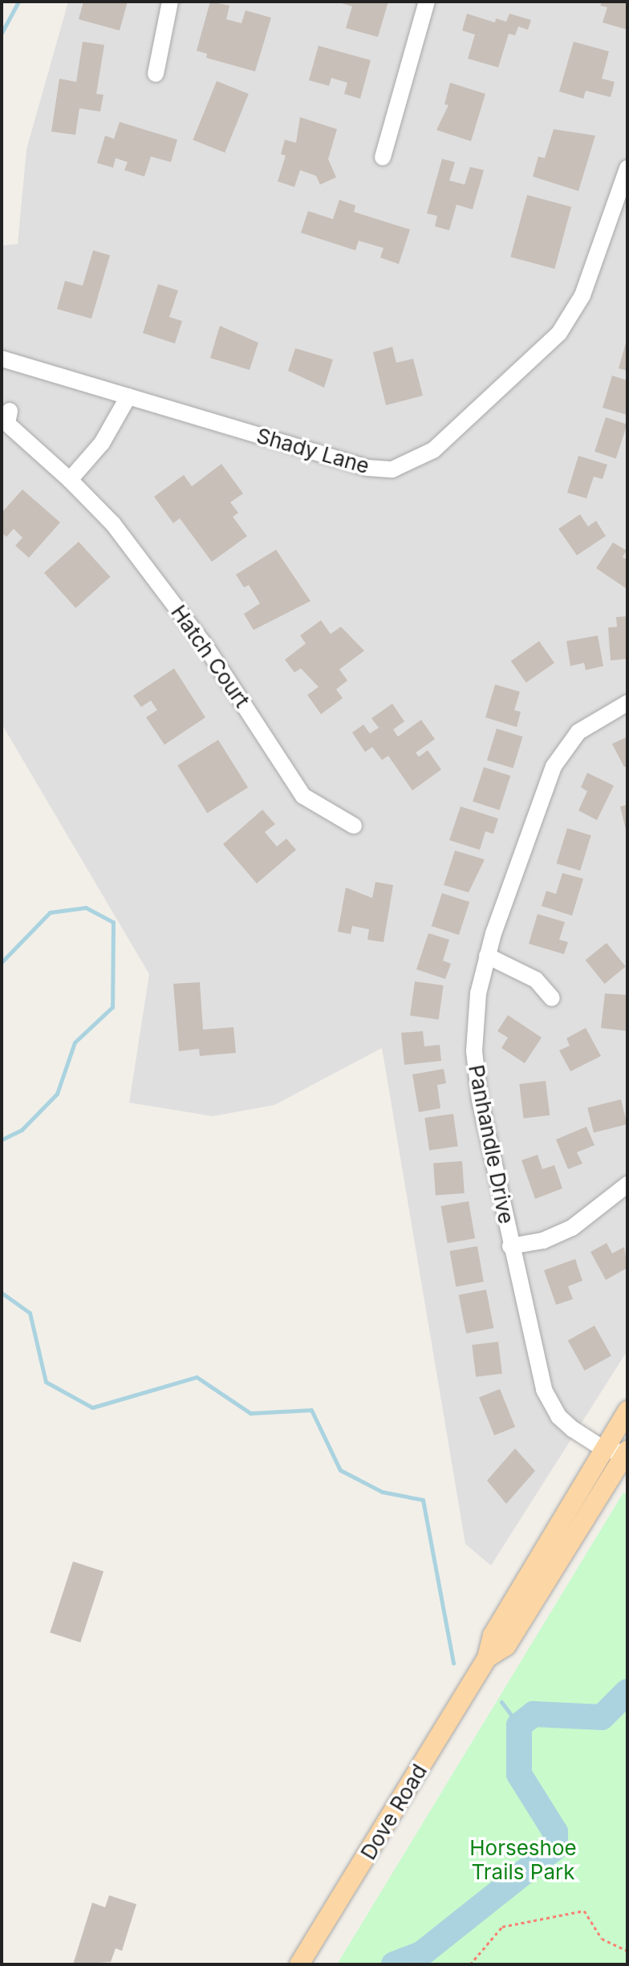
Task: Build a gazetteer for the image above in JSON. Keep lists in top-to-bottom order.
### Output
{
  "streets": {
    "main road": ["Dove Road"],
    "street": ["Shady Lane", "Hatch Court", "Panhandle Drive"]
  },
  "crossings": [
    ["Panhandle Drive", "Dove Road"]
  ],
  "parks": ["Horseshoe Trails Park"]
}
